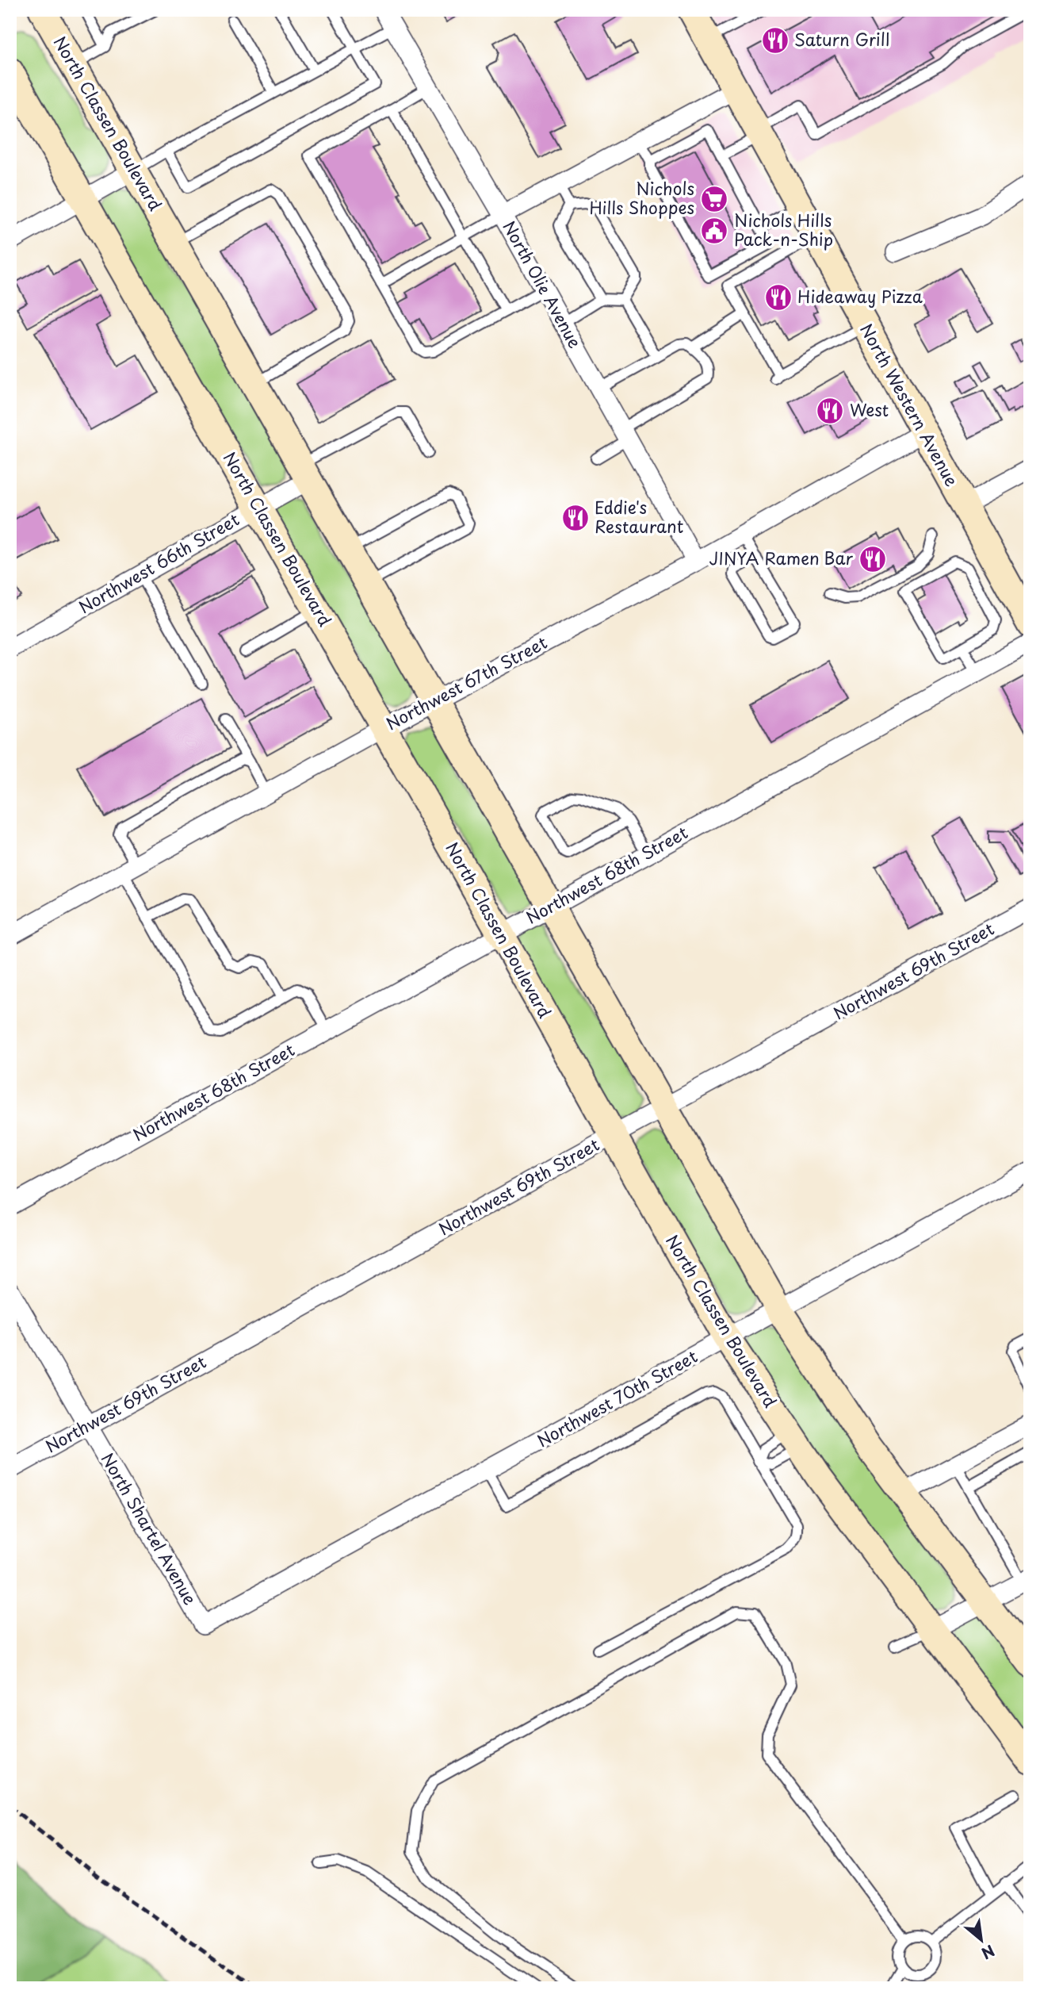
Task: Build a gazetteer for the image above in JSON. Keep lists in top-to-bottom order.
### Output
{
  "streets": {
    "street": [
      "North Classen Boulevard",
      "North Olie Avenue",
      "North Western Avenue",
      "Northwest 66th Street",
      "Northwest 67th Street",
      "Northwest 68th Street",
      "Northwest 69th Street",
      "Northwest 70th Street",
      "North Shartel Avenue"
    ]
  },
  "crossings": [
    ["North Classen Boulevard", "Northwest 66th Street"],
    ["North Classen Boulevard", "Northwest 67th Street"],
    ["North Classen Boulevard", "Northwest 68th Street"],
    ["North Classen Boulevard", "Northwest 69th Street"],
    ["North Classen Boulevard", "Northwest 70th Street"],
    ["North Olie Avenue", "Northwest 67th Street"],
    ["North Western Avenue", "Northwest 67th Street"],
    ["Northwest 69th Street", "North Shartel Avenue"],
    ["Northwest 70th Street", "North Shartel Avenue"]
  ],
  "places": {
    "restaurant": [
      "Saturn Grill",
      "Hideaway Pizza",
      "West",
      "Eddie's Restaurant",
      "JINYA Ramen Bar"
    ],
    "supermarket": ["Nichols Hills Shoppes"],
    "public building": ["Nichols Hills Pack-n-Ship"]
  },
  "north": "bottom right"
}
